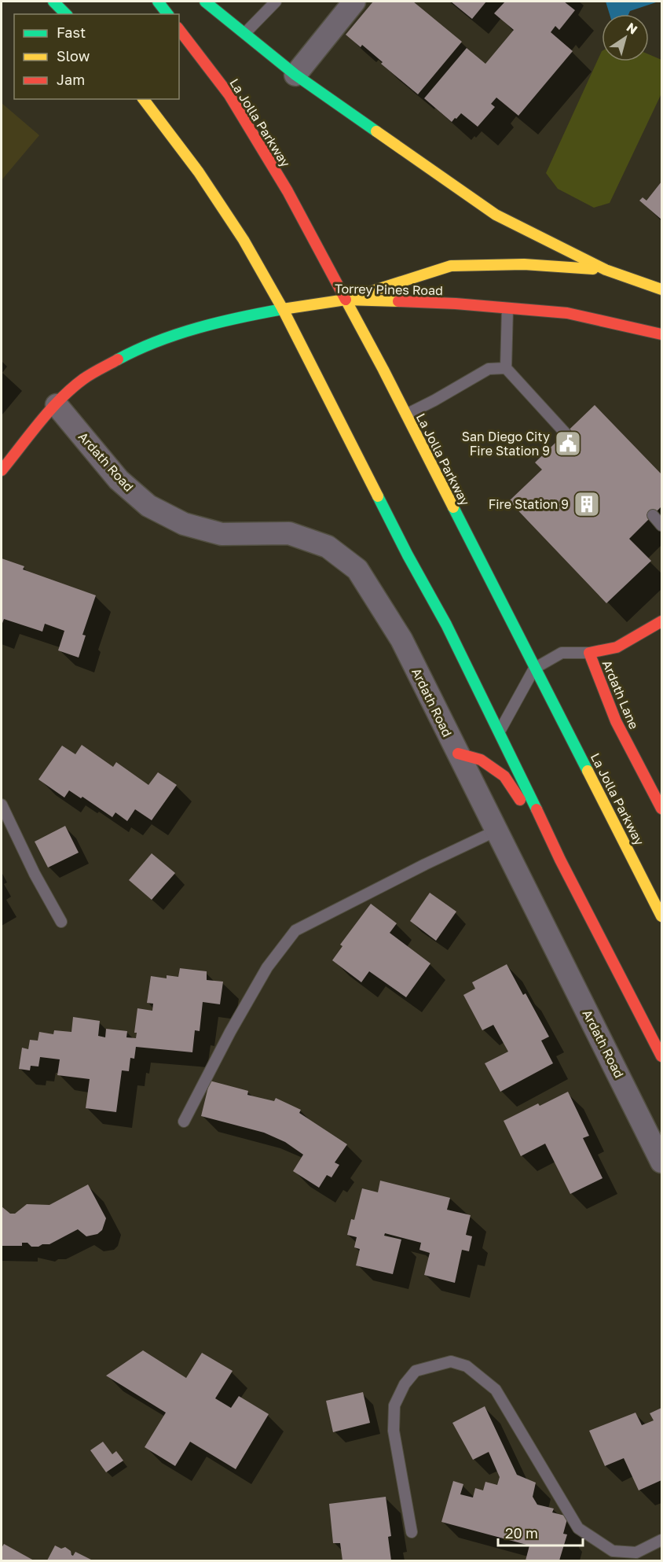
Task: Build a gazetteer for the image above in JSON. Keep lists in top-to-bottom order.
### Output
{
  "streets": {
    "main road": ["La Jolla Parkway", "Torrey Pines Road", "Ardath Lane"],
    "street": ["Ardath Road"]
  },
  "crossings": [
    ["La Jolla Parkway", "Torrey Pines Road"],
    ["Torrey Pines Road", "Ardath Road"]
  ],
  "places": {
    "public building": ["San Diego City Fire Station 9"],
    "building": ["Fire Station 9"]
  },
  "legend": ["Fast", "Slow", "Jam"],
  "scale_bar": "20 m",
  "north": "top right"
}
